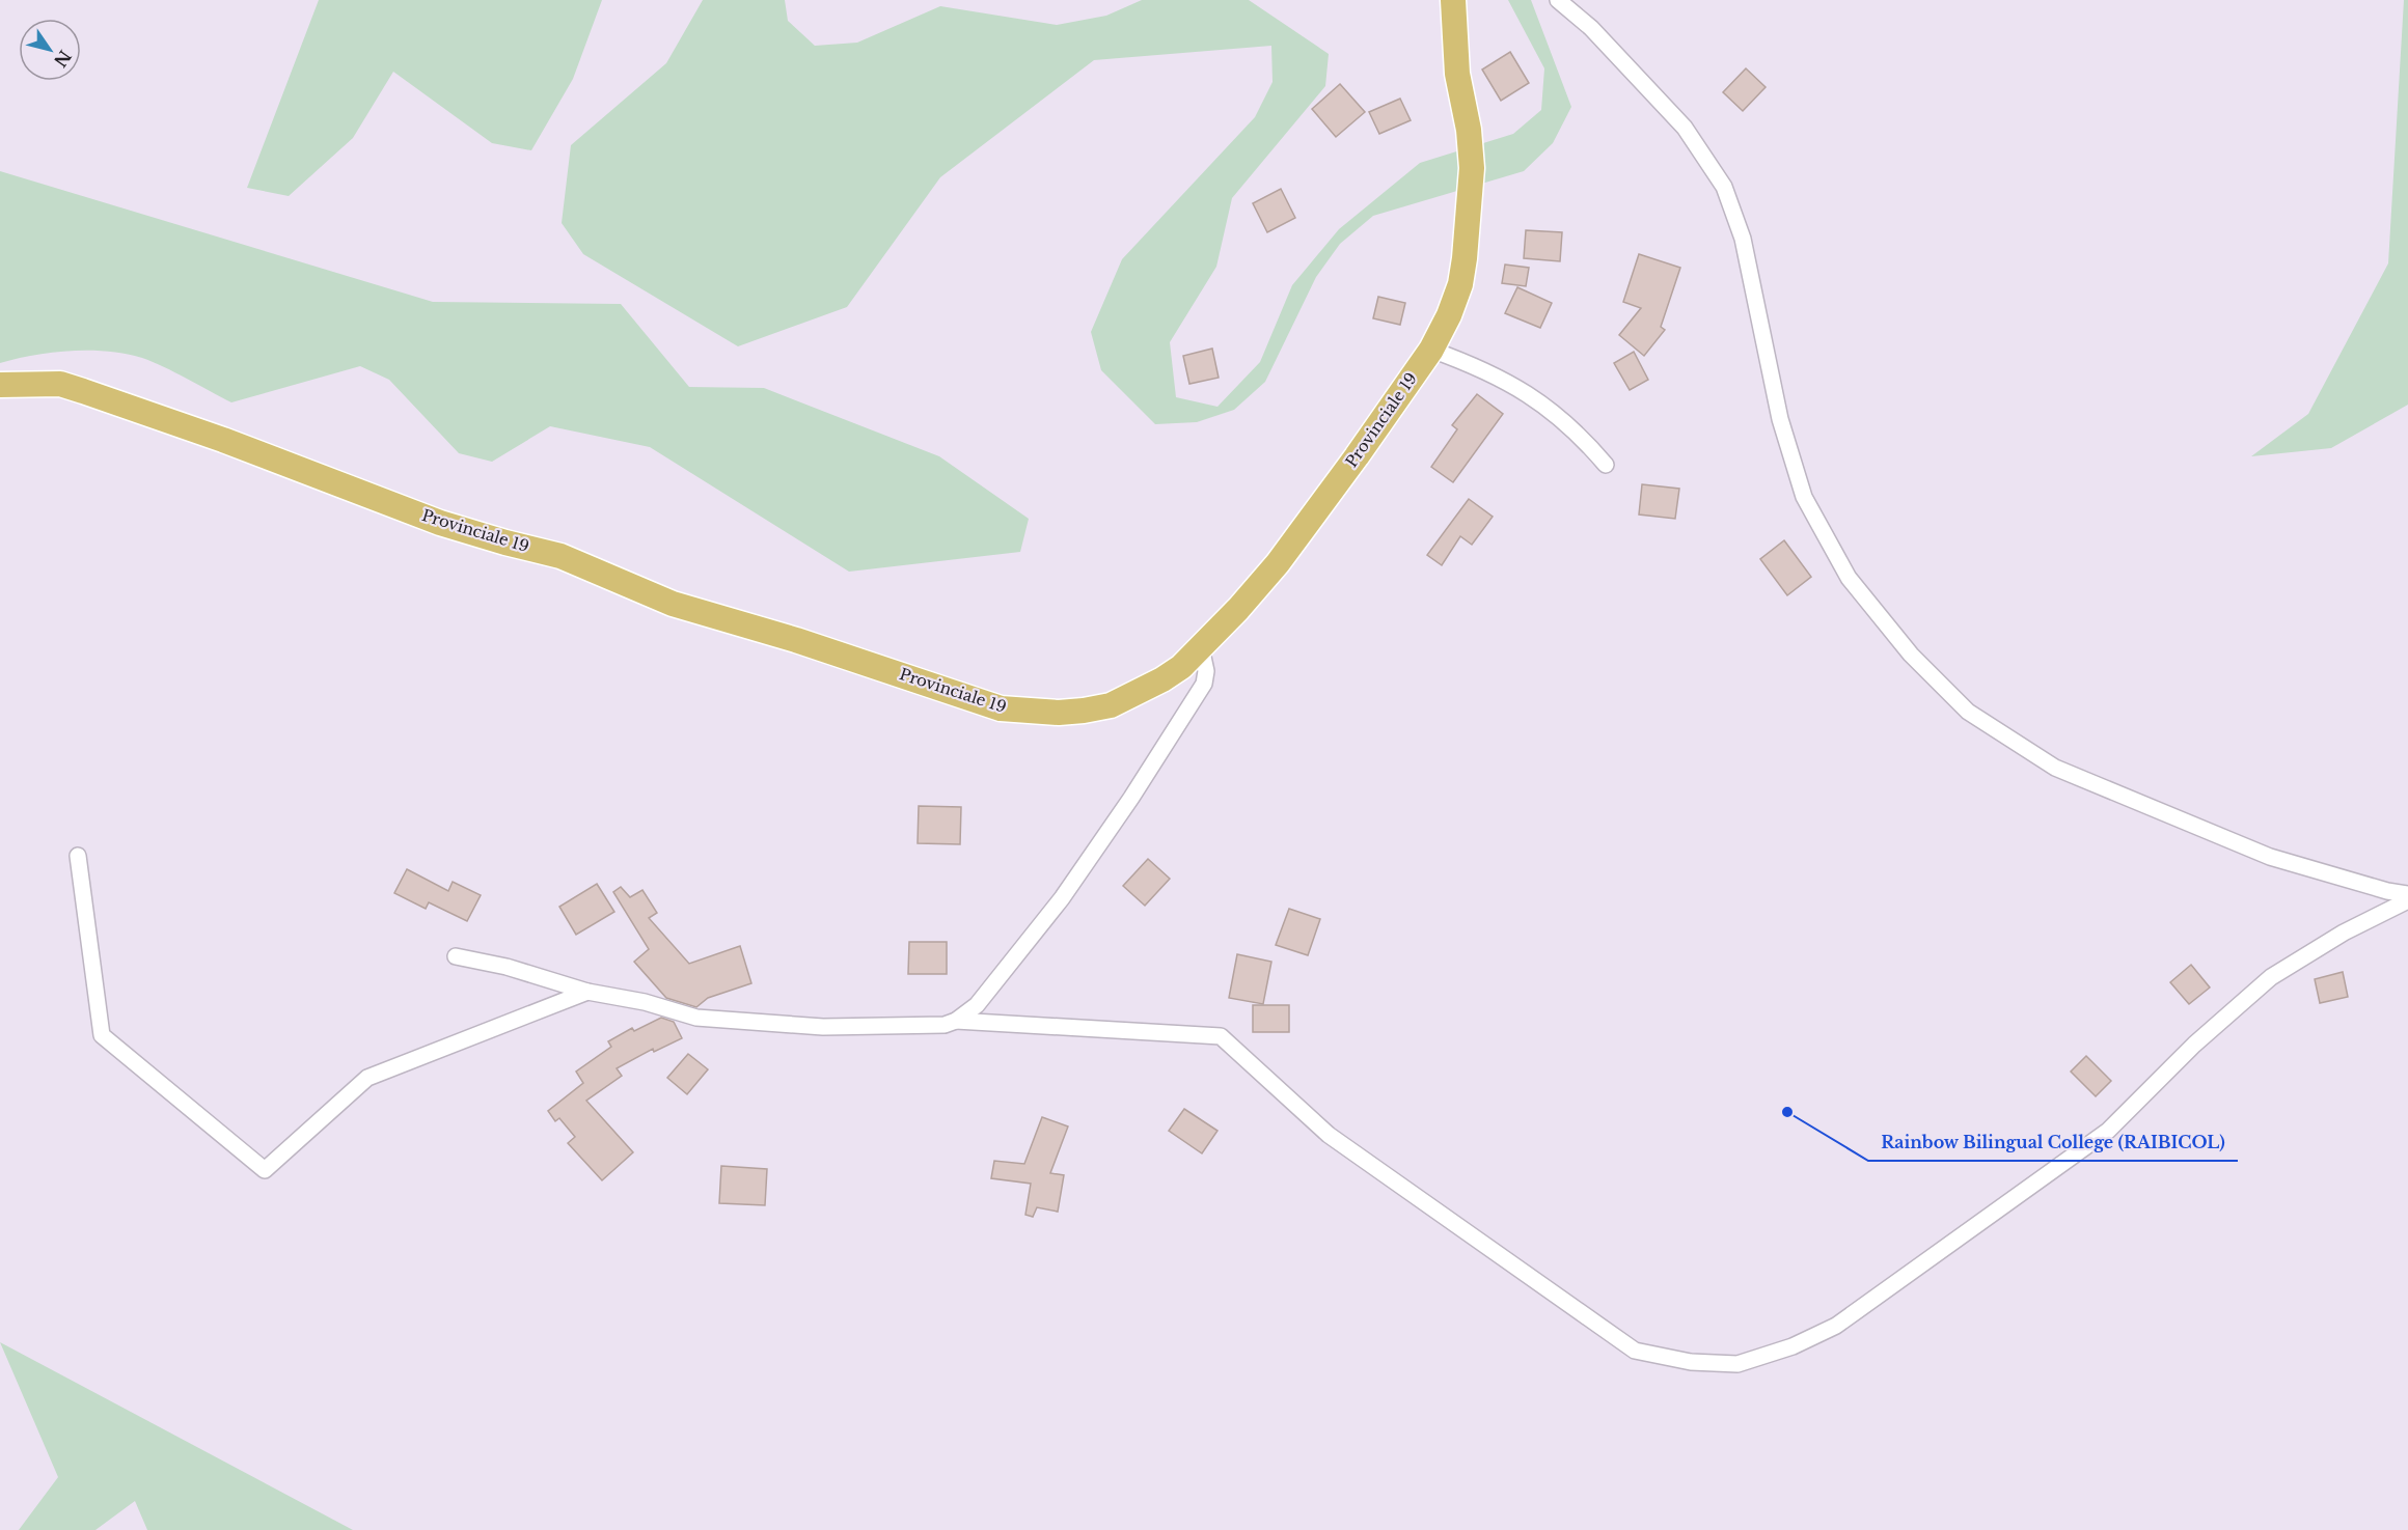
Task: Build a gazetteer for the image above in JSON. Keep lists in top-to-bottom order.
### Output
{
  "streets": {
    "main road": ["Provinciale 19"]
  },
  "places": ["Rainbow Bilingual College (RAIBICOL)"],
  "north": "bottom right"
}
